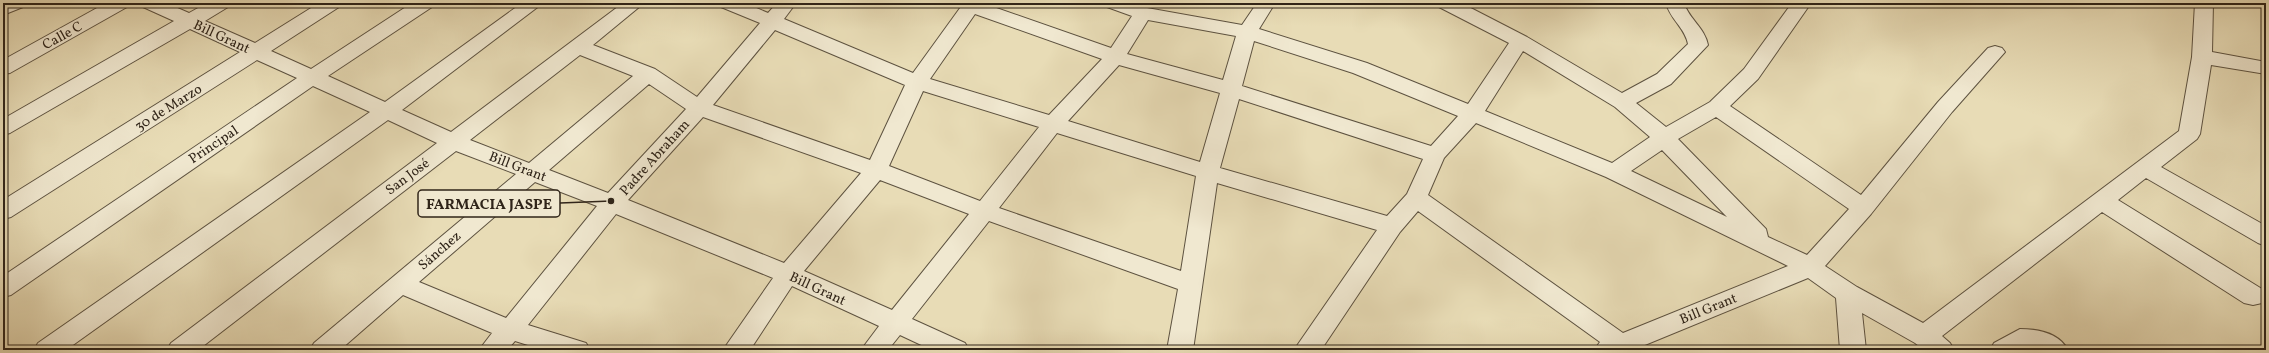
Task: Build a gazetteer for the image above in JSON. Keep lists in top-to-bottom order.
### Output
{
  "streets": {
    "street": [
      "Calle C",
      "Bill Grant",
      "30 de Marzo",
      "Principal",
      "Padre Abraham",
      "San José",
      "Sánchez"
    ]
  },
  "crossings": [
    ["Bill Grant", "30 de Marzo"],
    ["Bill Grant", "Principal"],
    ["Bill Grant", "Padre Abraham"],
    ["Bill Grant", "San José"],
    ["Bill Grant", "Sánchez"]
  ],
  "places": ["FARMACIA JASPE"]
}
